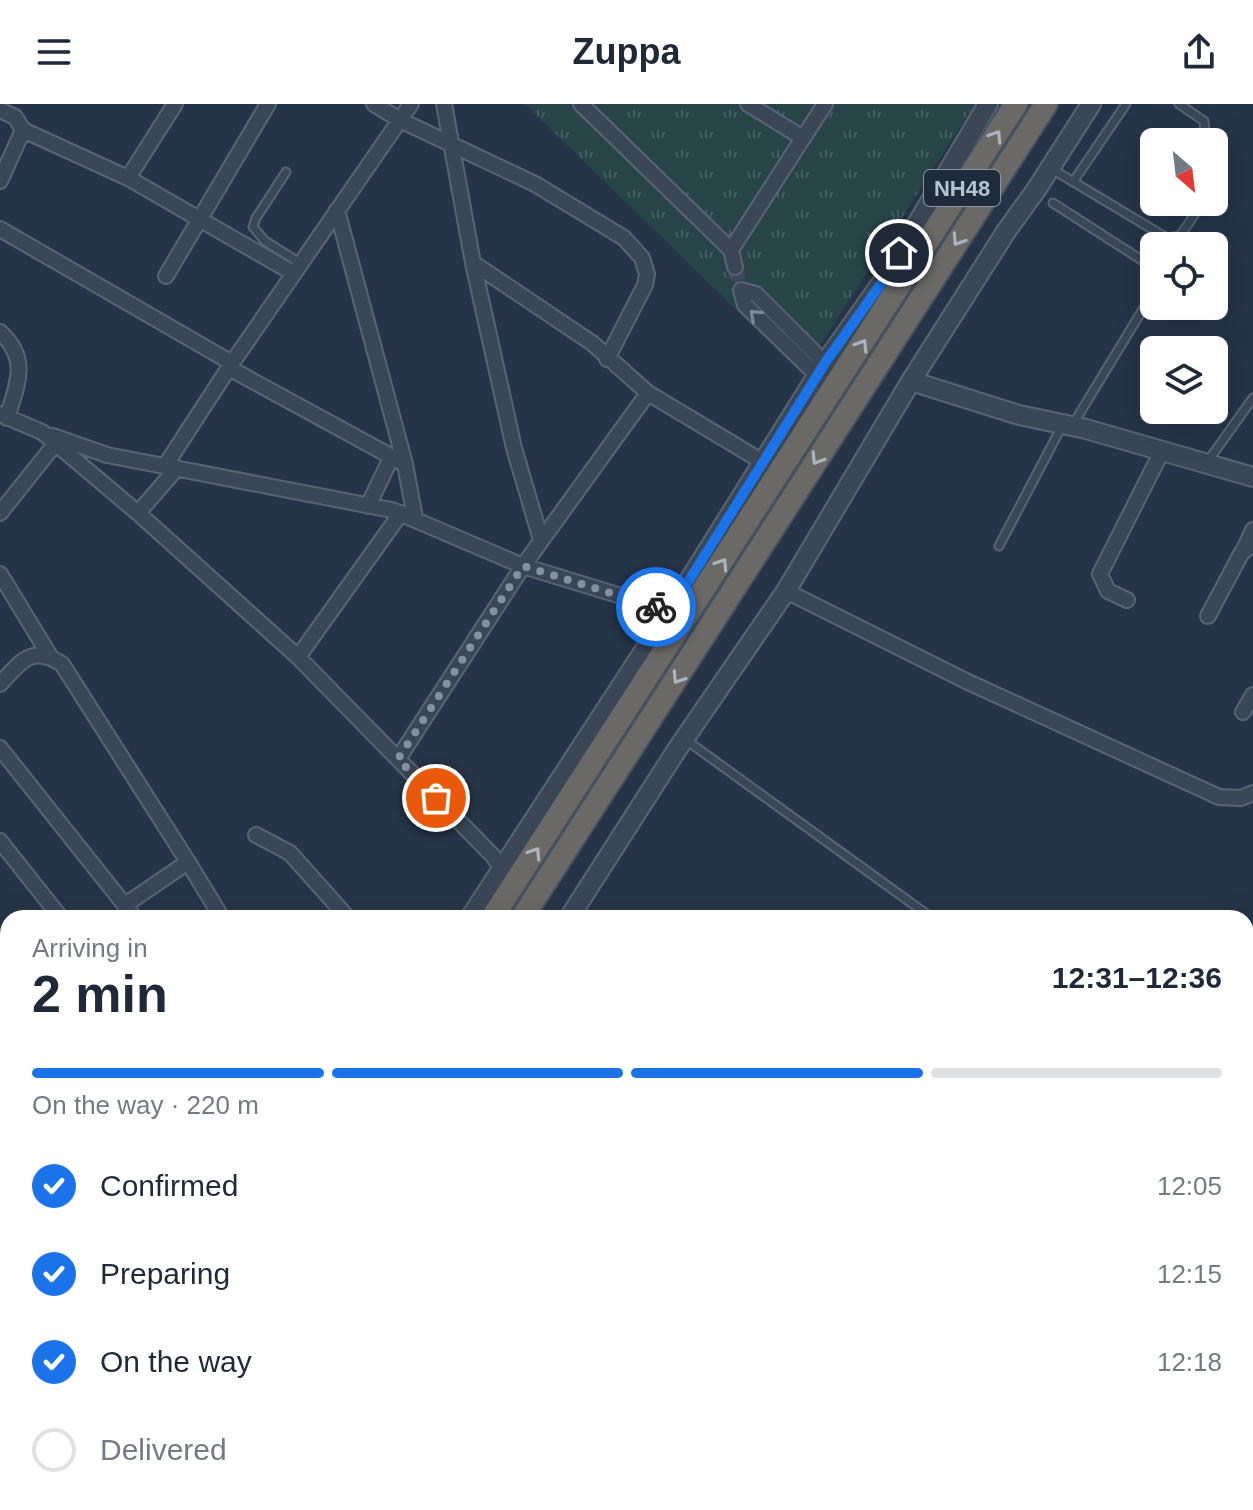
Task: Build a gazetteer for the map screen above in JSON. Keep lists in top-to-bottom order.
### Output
{
  "streets": {
    "highway": ["NH48"]
  },
  "north": "bottom right",
  "page": {
    "header": "Zuppa",
    "heading": ["2 min", "Arriving in", "12:31–12:36"],
    "bar": "On the way · 220 m",
    "list": [
      ["Confirmed", "12:05"],
      ["Preparing", "12:15"],
      ["On the way", "12:18"],
      "Delivered"
    ]
  }
}
